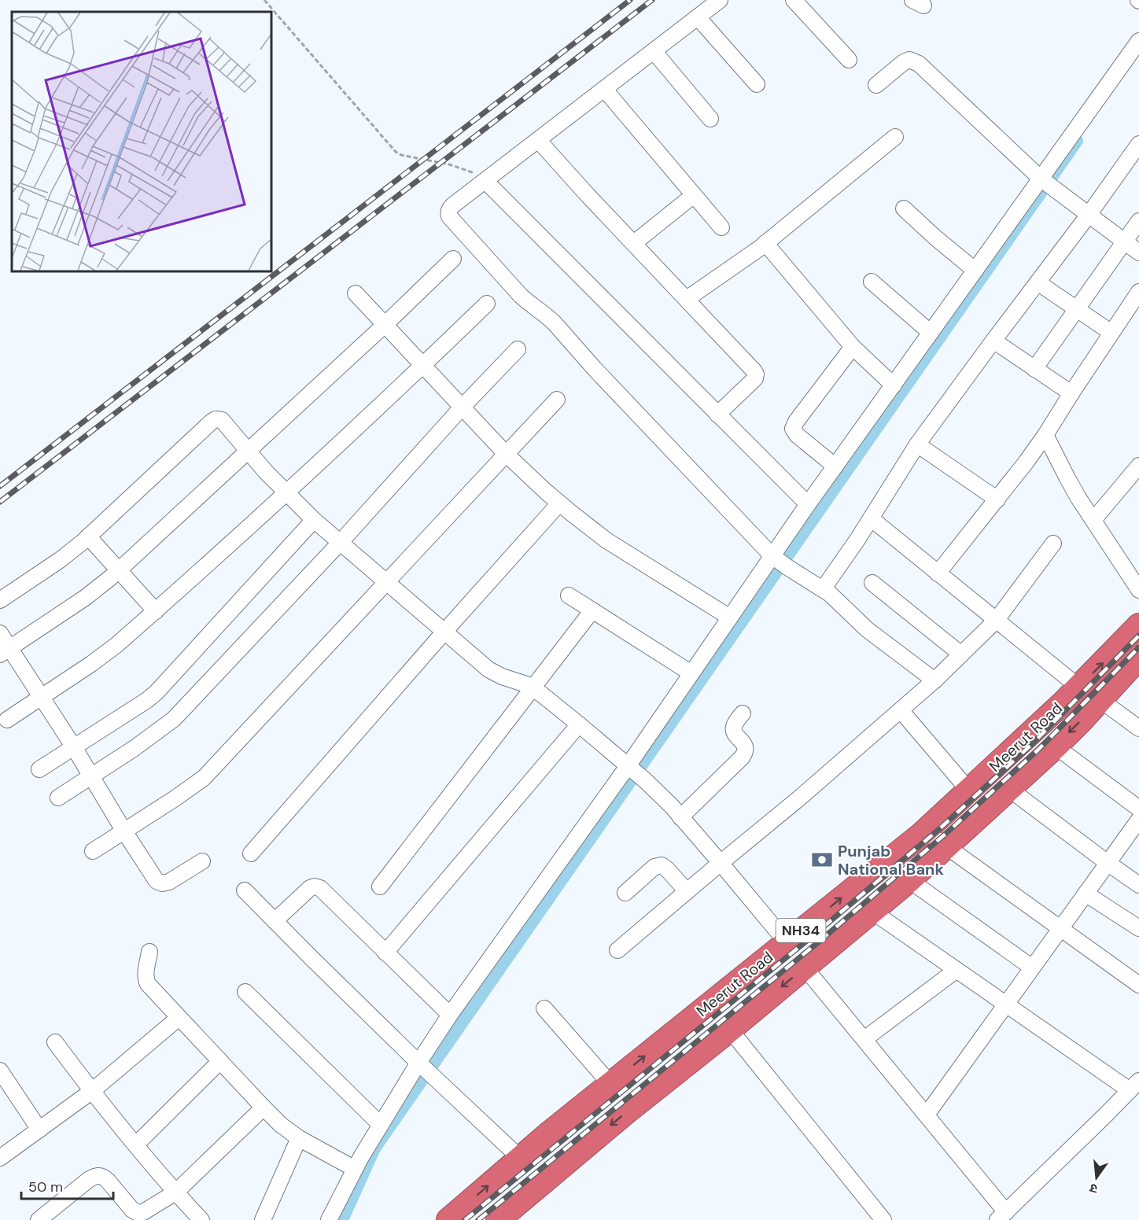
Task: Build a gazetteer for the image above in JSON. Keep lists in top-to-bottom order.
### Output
{
  "streets": {
    "highway": ["Meerut Road", "NH34"]
  },
  "places": {
    "bank": ["Punjab National Bank"]
  },
  "scale_bar": "50 m",
  "north": "bottom"
}
